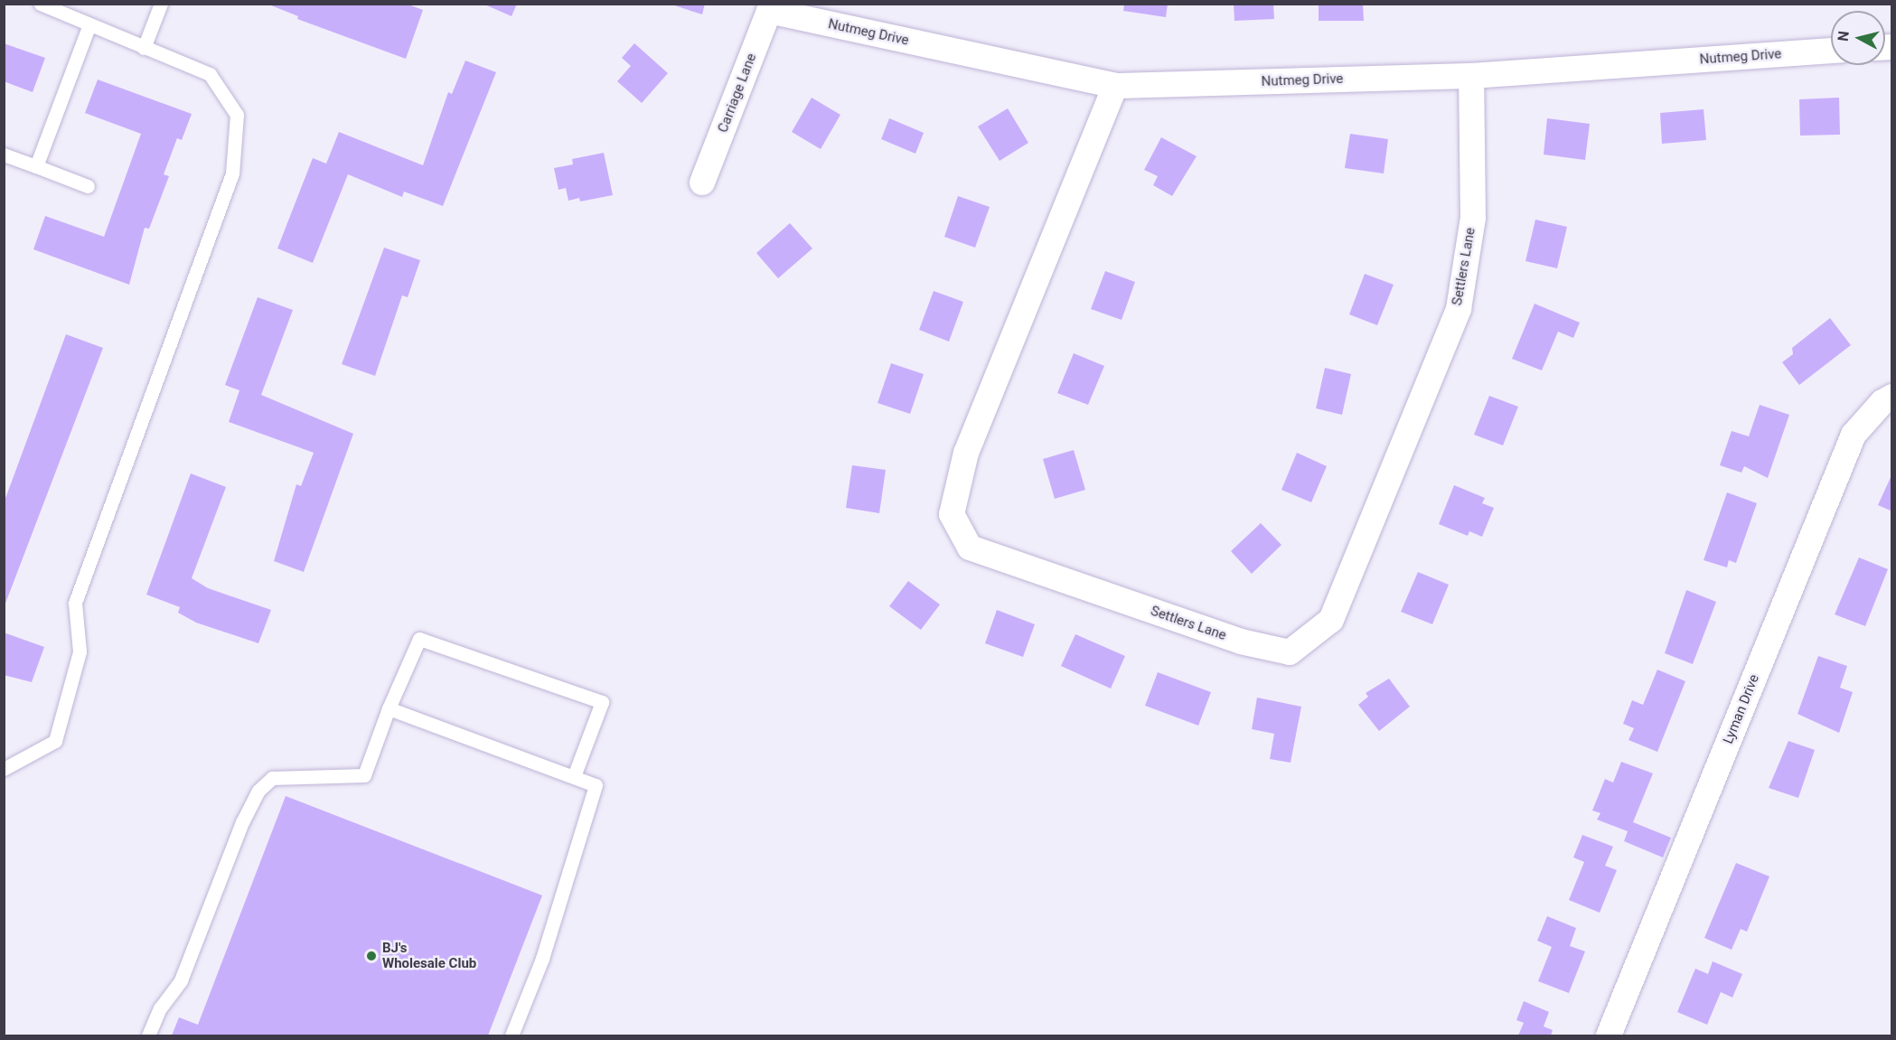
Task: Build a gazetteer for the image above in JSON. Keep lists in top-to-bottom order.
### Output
{
  "streets": {
    "street": [
      "Nutmeg Drive",
      "Carriage Lane",
      "Settlers Lane",
      "Lyman Drive"
    ]
  },
  "crossings": [
    ["Nutmeg Drive", "Carriage Lane"],
    ["Nutmeg Drive", "Settlers Lane"]
  ],
  "places": ["BJ's Wholesale Club"],
  "north": "left"
}
